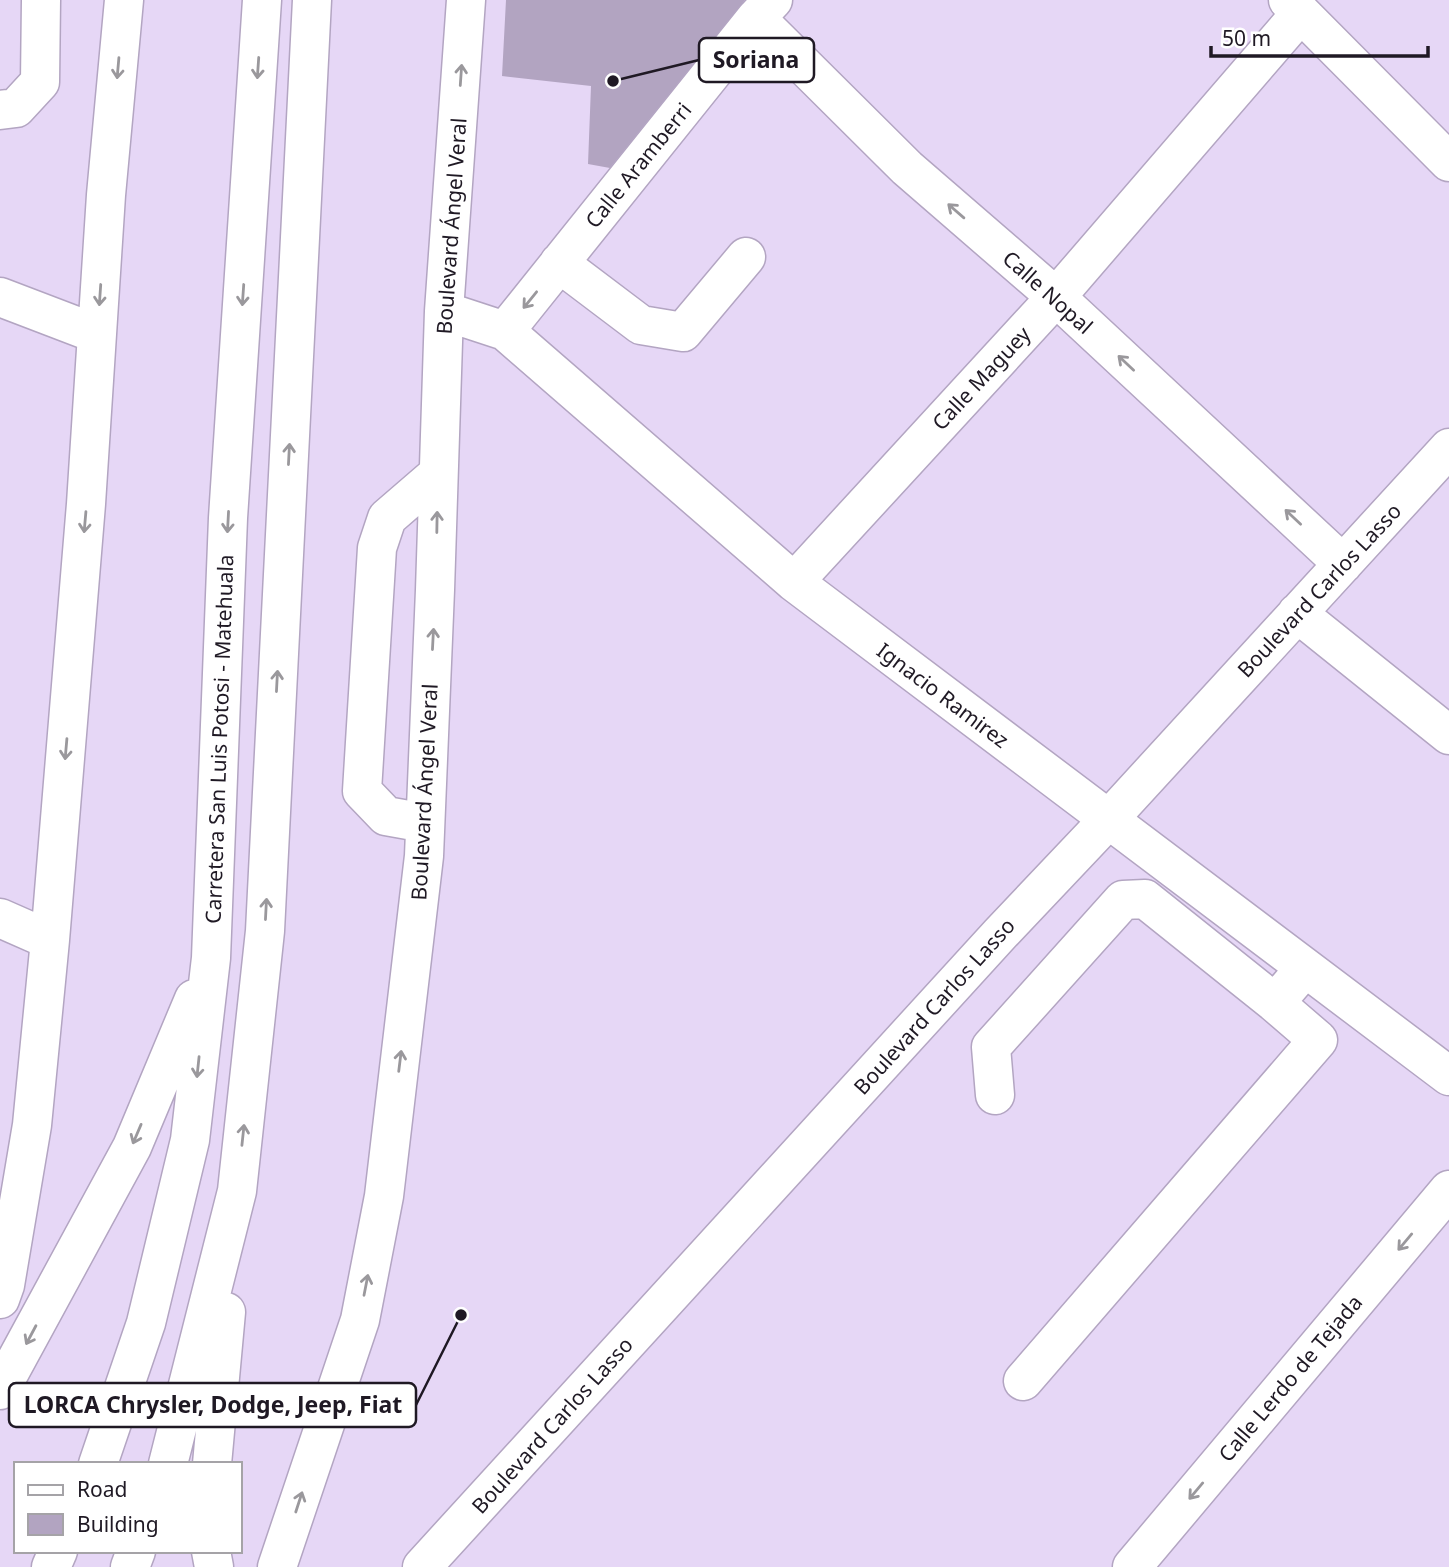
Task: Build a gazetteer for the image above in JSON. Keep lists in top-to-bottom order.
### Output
{
  "streets": {
    "main road": [
      "Calle Aramberri",
      "Boulevard Ángel Veral",
      "Calle Nopal",
      "Calle Maguey",
      "Boulevard Carlos Lasso",
      "Ignacio Ramirez",
      "Carretera San Luis Potosi - Matehuala",
      "Calle Lerdo de Tejada"
    ]
  },
  "crossings": [
    ["Calle Aramberri", "Calle Nopal"],
    ["Calle Aramberri", "Ignacio Ramirez"],
    ["Boulevard Ángel Veral", "Ignacio Ramirez"],
    ["Calle Nopal", "Calle Maguey"],
    ["Calle Nopal", "Boulevard Carlos Lasso"],
    ["Calle Maguey", "Ignacio Ramirez"],
    ["Boulevard Carlos Lasso", "Ignacio Ramirez"]
  ],
  "one_way": ["Calle Nopal", "Calle Lerdo de Tejada"],
  "places": ["Soriana", "LORCA Chrysler, Dodge, Jeep, Fiat"],
  "legend": ["Road", "Building"],
  "scale_bar": "50 m"
}
